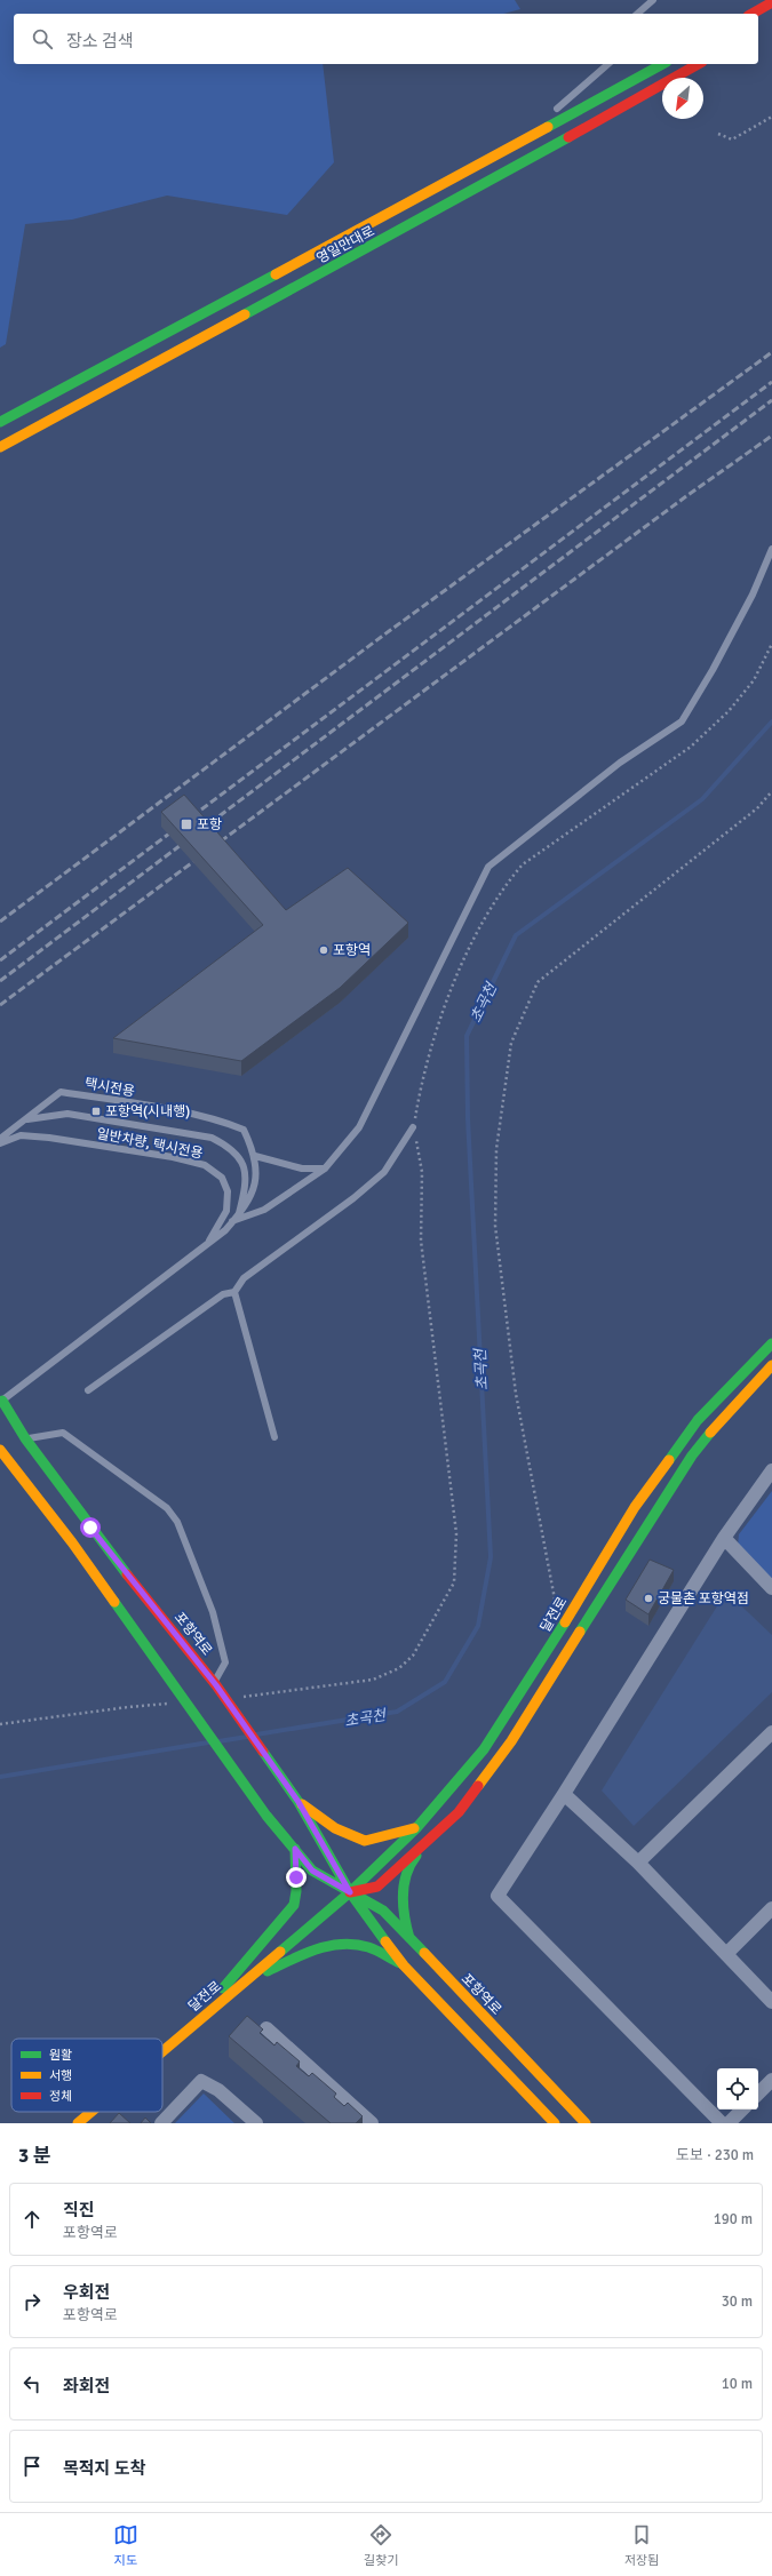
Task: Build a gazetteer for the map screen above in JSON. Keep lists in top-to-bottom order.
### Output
{
  "streets": {
    "main road": ["영일만대로", "달전로", "포항역로"],
    "lane": ["택시전용", "일반차량, 택시전용"]
  },
  "crossings": [
    ["택시전용", "일반차량, 택시전용"],
    ["택시전용", "포항역로"],
    ["달전로", "포항역로"]
  ],
  "water": ["초곡천"],
  "places": {
    "transit": ["포항", "포항역(시내행)"],
    "other": ["포항역", "궁물촌 포항역점"]
  },
  "legend": ["원활", "서행", "정체"],
  "north": "bottom left",
  "page": {
    "search": "장소 검색",
    "heading": ["3 분", "도보 · 230 m"],
    "list": [
      ["직진", "포항역로", "190 m"],
      ["우회전", "포항역로", "30 m"],
      ["좌회전", "10 m"],
      "목적지 도착"
    ],
    "nav": ["지도", "길찾기", "저장됨"]
  }
}
